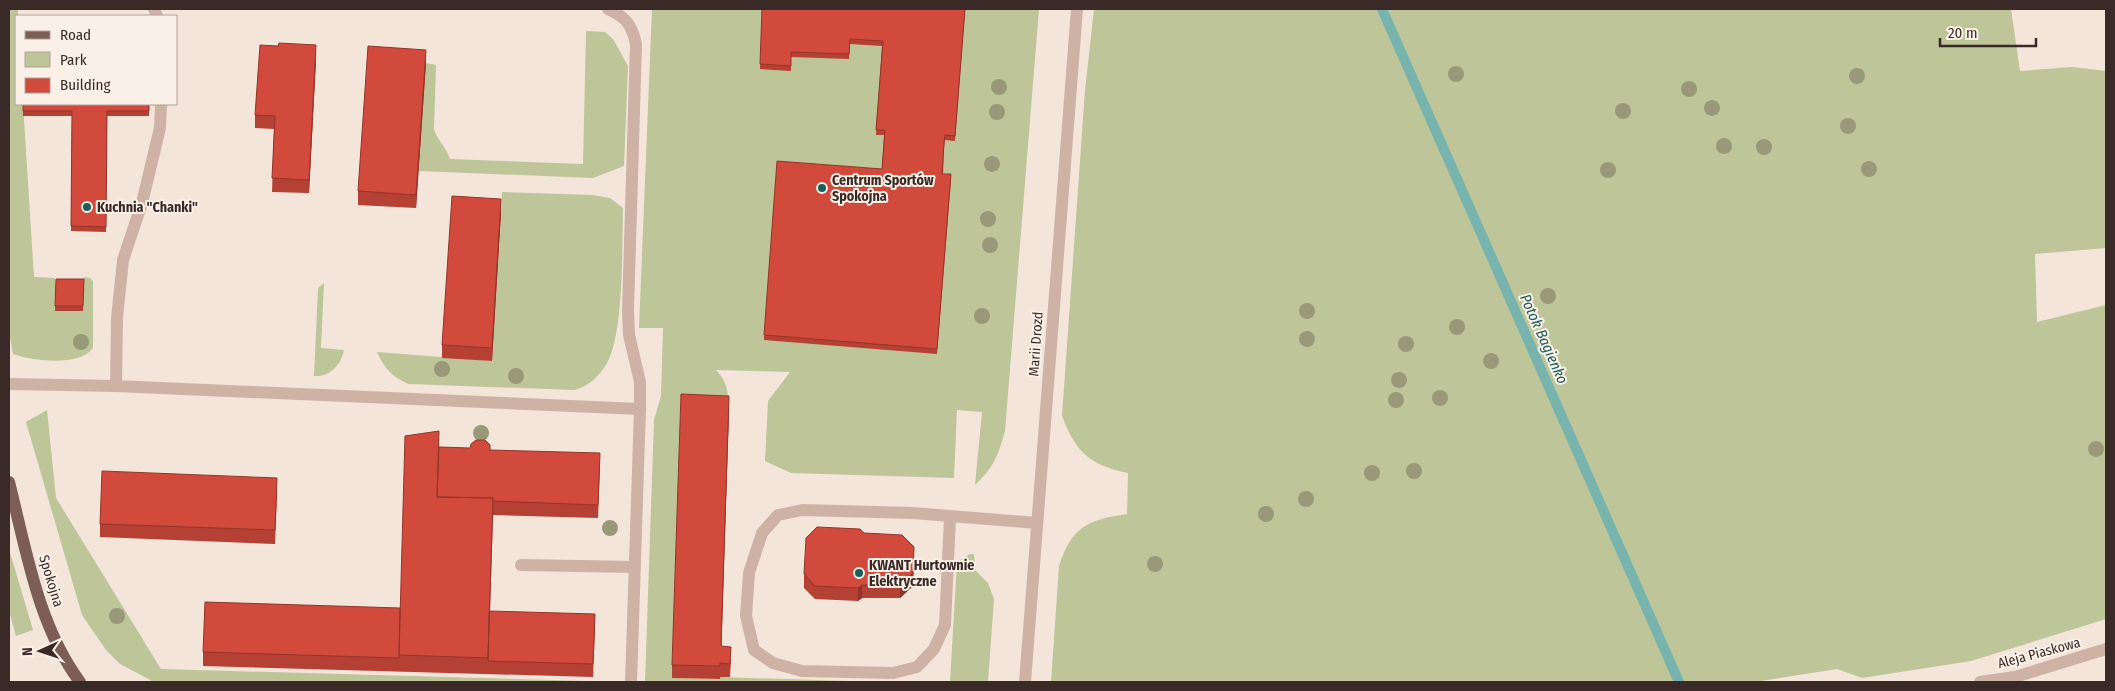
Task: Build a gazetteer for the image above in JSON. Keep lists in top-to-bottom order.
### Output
{
  "streets": {
    "main road": ["Spokojna"],
    "street": ["Marii Drozd", "Aleja Piaskowa"]
  },
  "water": ["Potok Bagienko"],
  "places": ["Centrum Sportów Spokojna", "Kuchnia \"Chanki\"", "KWANT Hurtownie Elektryczne"],
  "legend": ["Road", "Park", "Building"],
  "scale_bar": "20 m",
  "north": "left"
}
